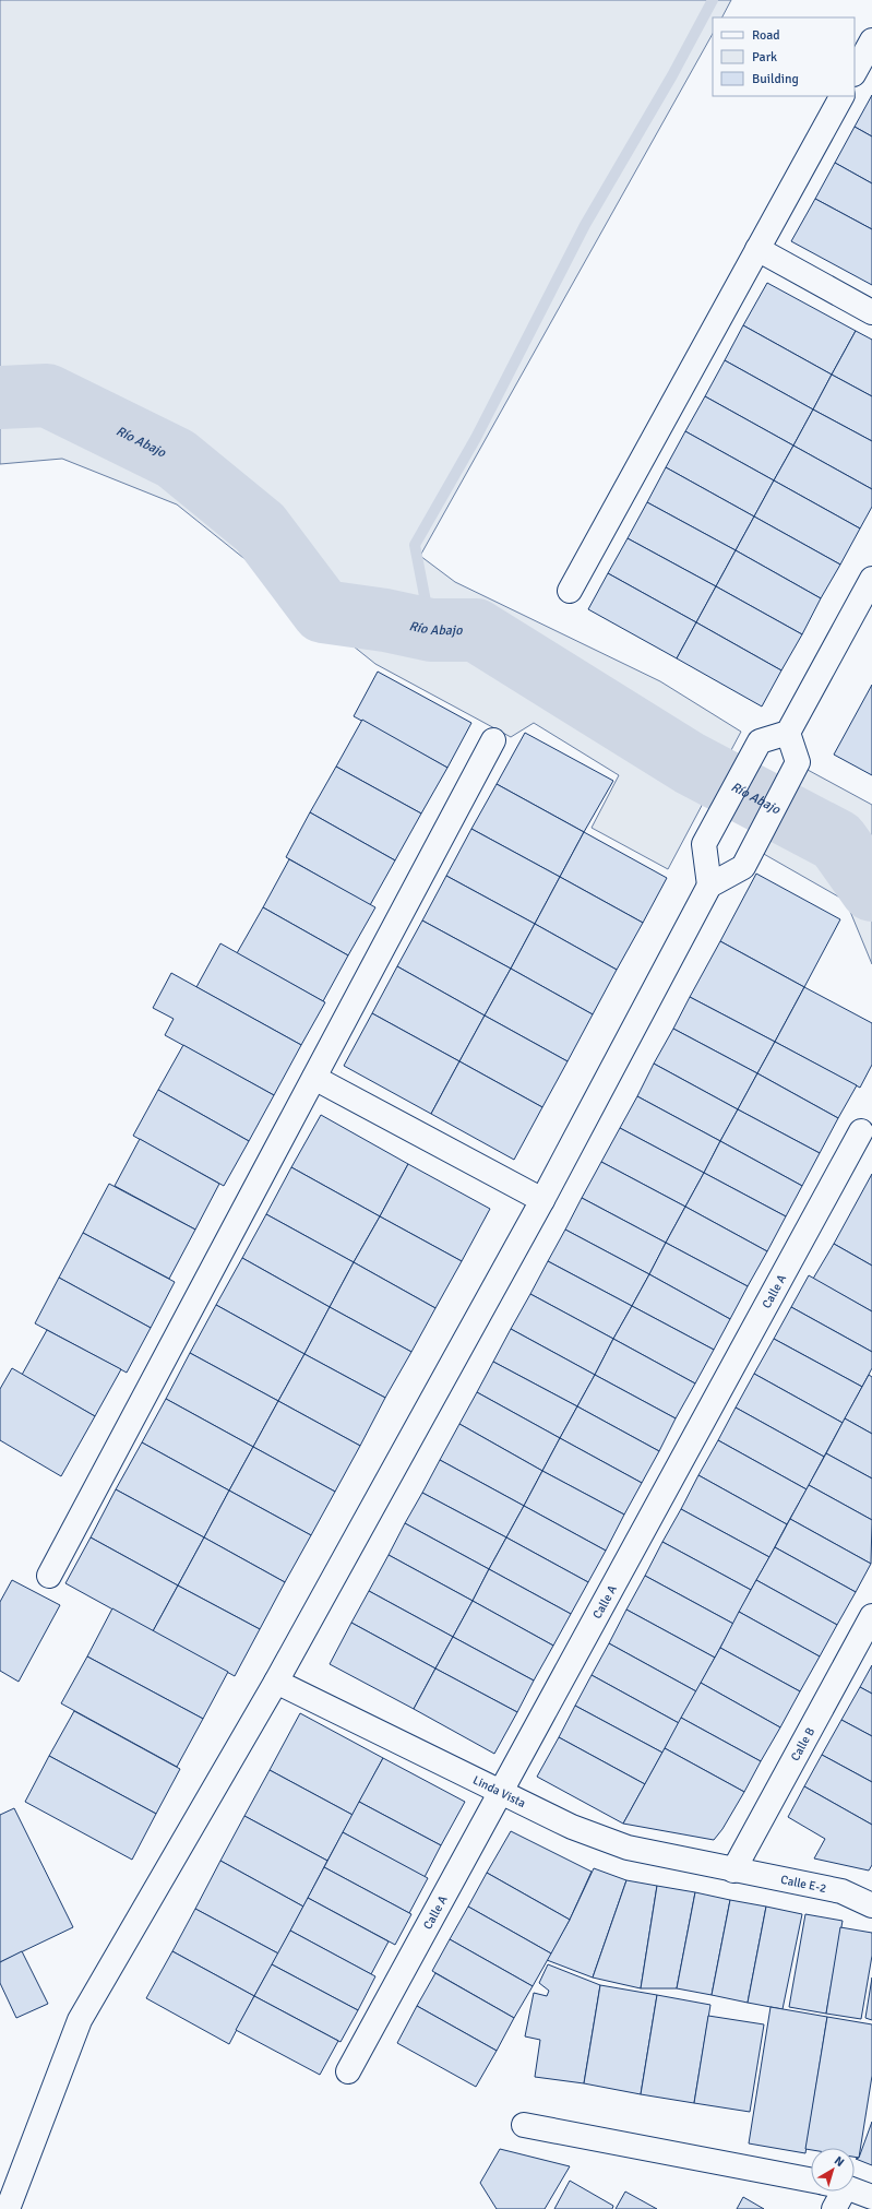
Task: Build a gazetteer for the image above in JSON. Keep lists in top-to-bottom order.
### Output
{
  "streets": {
    "street": [
      "Calle A",
      "Calle B",
      "Linda Vista",
      "Calle E-2"
    ]
  },
  "crossings": [
    ["Calle A", "Linda Vista"],
    ["Calle B", "Linda Vista"],
    ["Calle B", "Calle E-2"],
    ["Linda Vista", "Calle E-2"]
  ],
  "water": ["Río Abajo"],
  "legend": ["Road", "Park", "Building"],
  "north": "top right"
}
